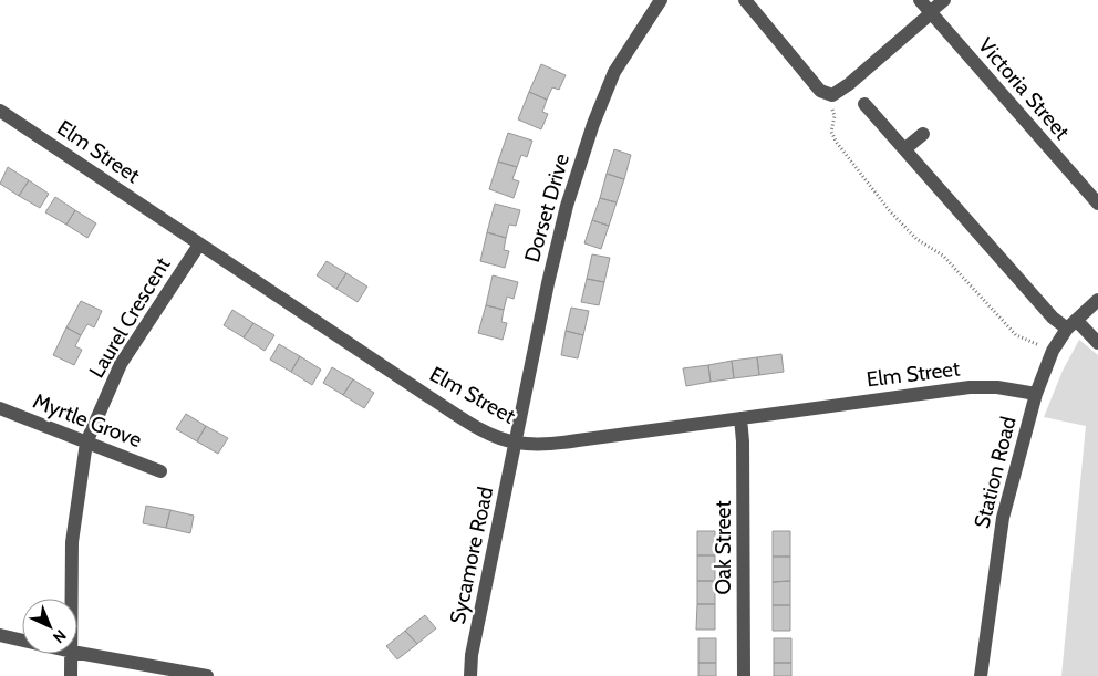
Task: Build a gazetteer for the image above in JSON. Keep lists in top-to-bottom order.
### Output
{
  "streets": {
    "street": [
      "Victoria Street",
      "Elm Street",
      "Dorset Drive",
      "Laurel Crescent",
      "Myrtle Grove",
      "Station Road",
      "Oak Street",
      "Sycamore Road"
    ]
  },
  "crossings": [
    ["Elm Street", "Dorset Drive"],
    ["Elm Street", "Laurel Crescent"],
    ["Elm Street", "Station Road"],
    ["Elm Street", "Oak Street"],
    ["Elm Street", "Sycamore Road"],
    ["Dorset Drive", "Sycamore Road"],
    ["Laurel Crescent", "Myrtle Grove"]
  ],
  "north": "bottom right"
}
